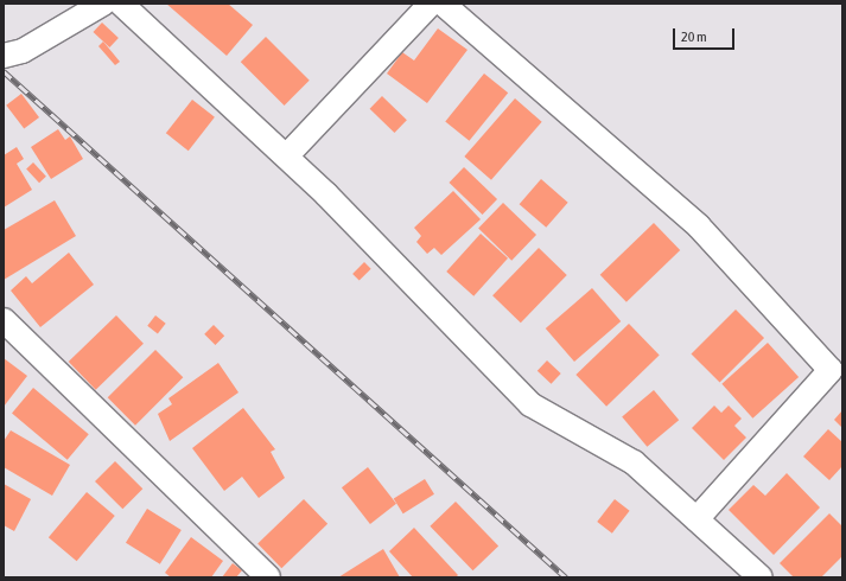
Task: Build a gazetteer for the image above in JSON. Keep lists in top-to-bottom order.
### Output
{
  "scale_bar": "20 m"
}
